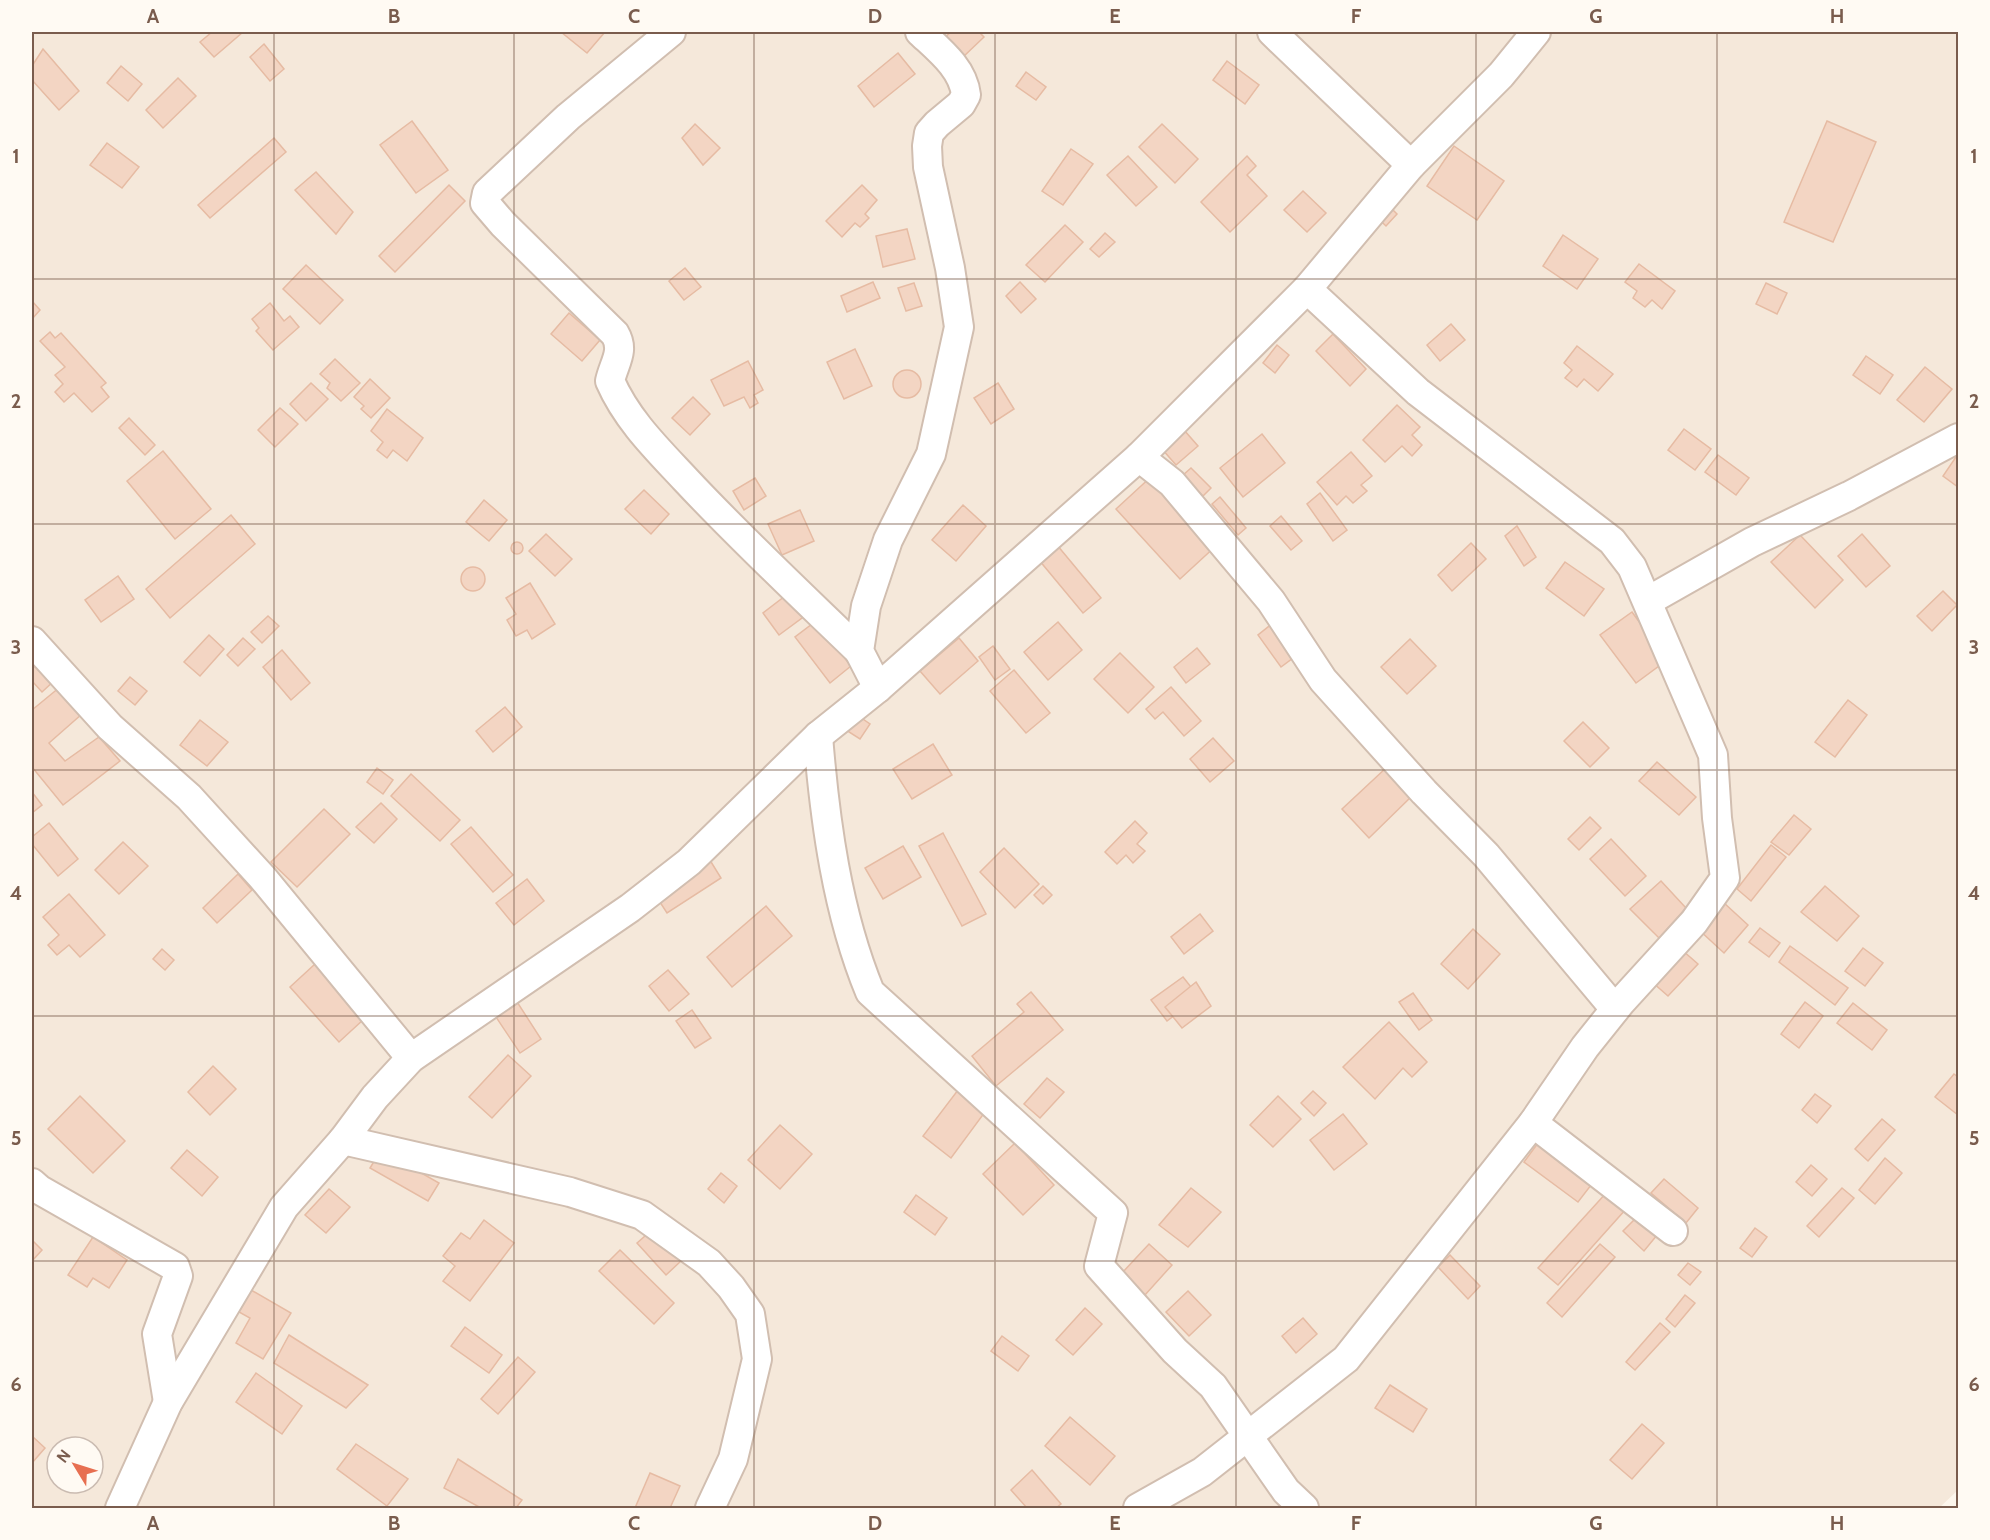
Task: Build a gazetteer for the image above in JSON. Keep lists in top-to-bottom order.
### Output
{
  "north": "top left",
  "grid": {
    "columns": [
      "A",
      "B",
      "C",
      "D",
      "E",
      "F",
      "G",
      "H"
    ],
    "rows": [
      "1",
      "2",
      "3",
      "4",
      "5",
      "6"
    ]
  }
}
